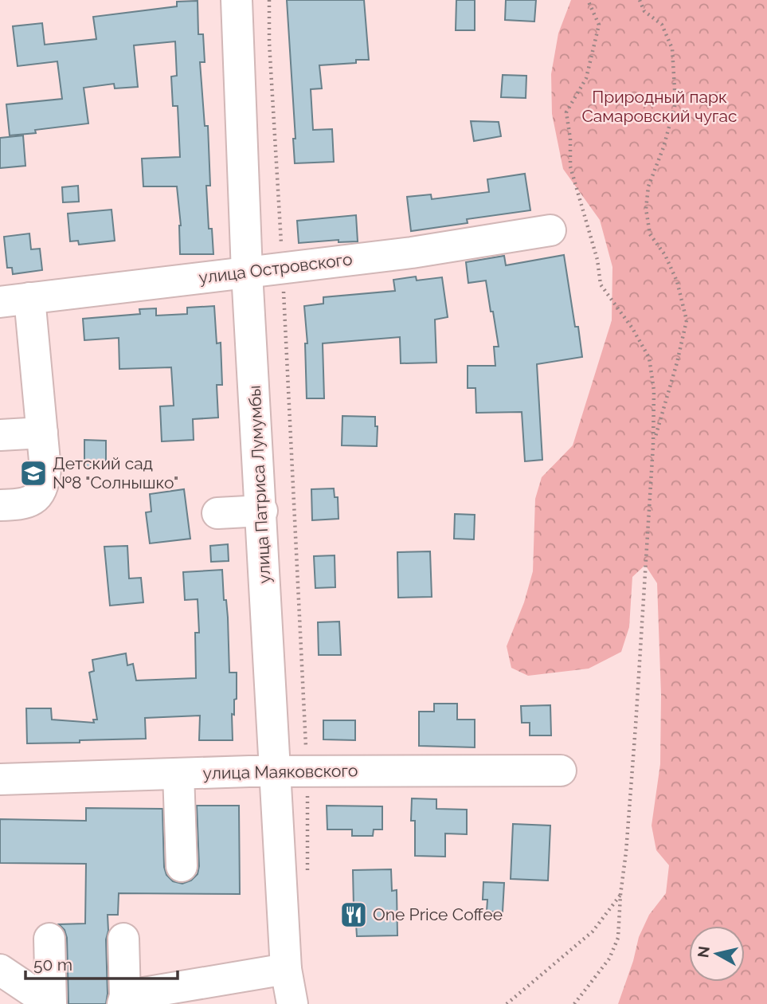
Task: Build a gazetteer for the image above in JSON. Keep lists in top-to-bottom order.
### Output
{
  "streets": {
    "street": ["улица Островского", "улица Патриса Лумумбы", "улица Маяковского"]
  },
  "crossings": [
    ["улица Островского", "улица Патриса Лумумбы"],
    ["улица Патриса Лумумбы", "улица Маяковского"]
  ],
  "parks": ["Природный парк Самаровский чугас"],
  "places": {
    "school or university": ["Детский сад №8 \"Солнышко\""],
    "restaurant": ["One Price Coffee"]
  },
  "scale_bar": "50 m",
  "north": "left"
}
